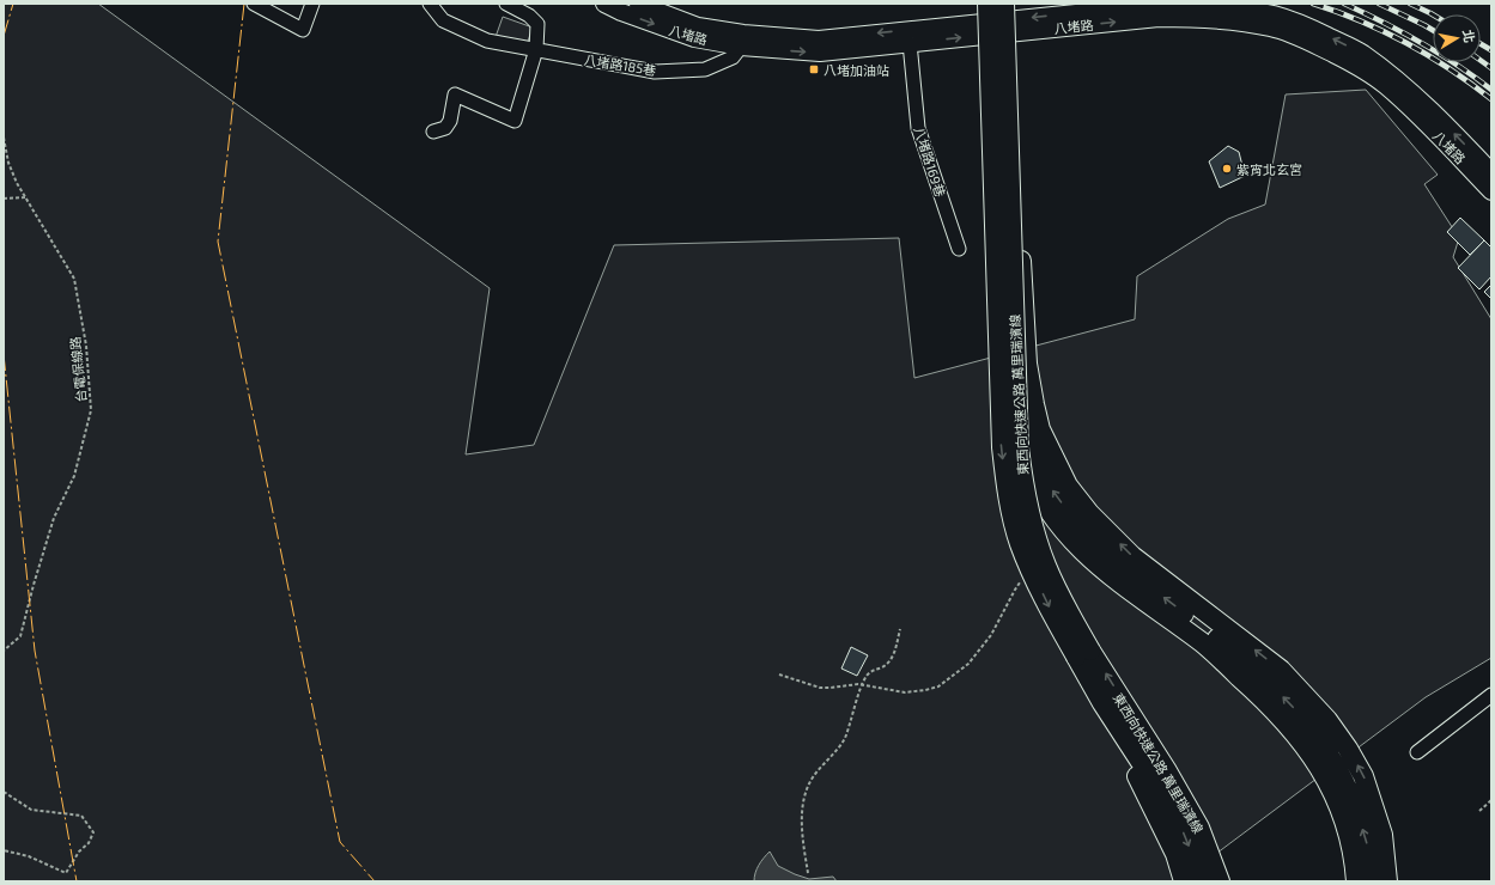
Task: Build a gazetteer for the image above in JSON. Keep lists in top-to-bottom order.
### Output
{
  "streets": {
    "highway": ["東西向快速公路 萬里瑞濱線"],
    "main road": ["八堵路"],
    "street": ["八堵路185巷", "八堵路169巷"],
    "path": ["台電保線路"]
  },
  "crossings": [
    ["八堵路", "八堵路185巷"],
    ["八堵路", "八堵路169巷"]
  ],
  "places": {
    "transit": ["八堵加油站"],
    "other": ["紫宵北玄宮"]
  },
  "north": "right"
}
